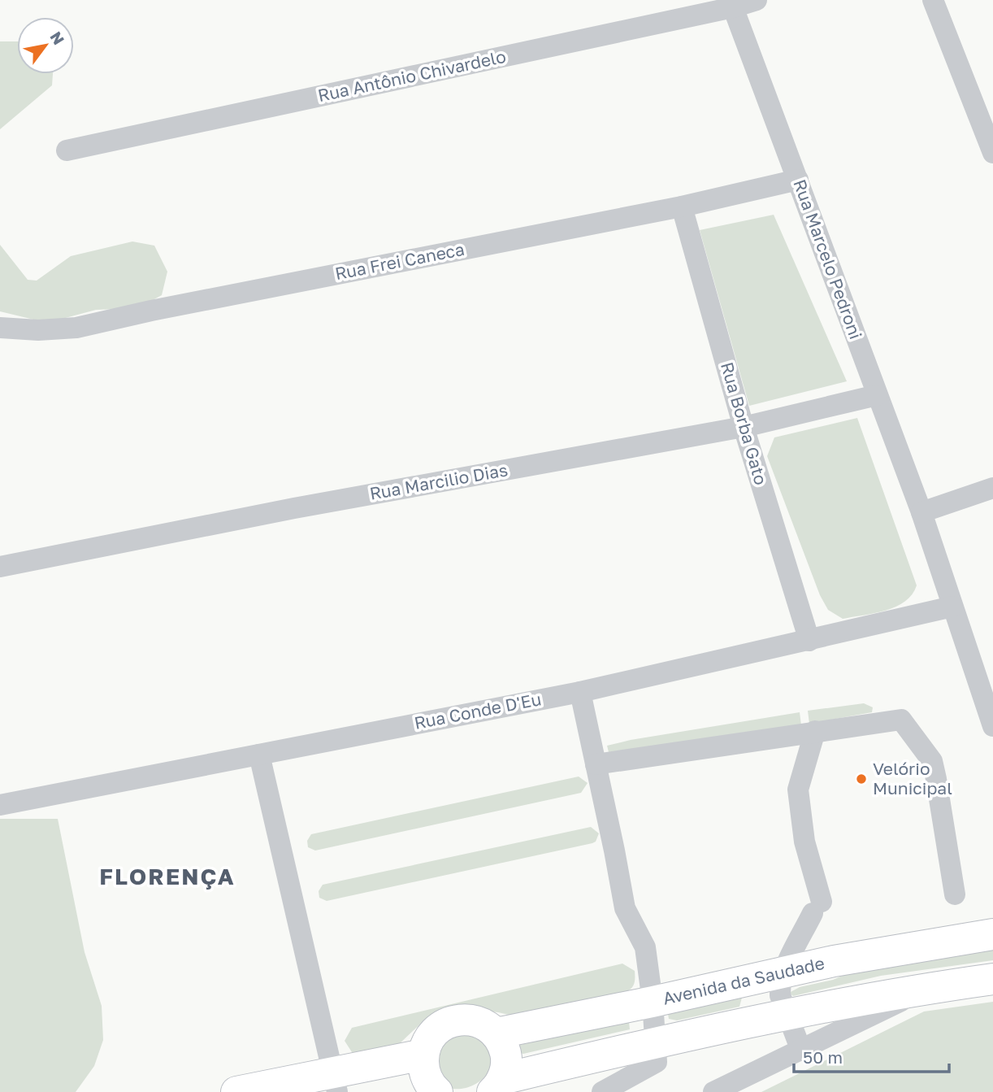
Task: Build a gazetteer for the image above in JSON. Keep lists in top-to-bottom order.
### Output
{
  "streets": {
    "street": [
      "Rua Antônio Chivardelo",
      "Rua Marcelo Pedroni",
      "Rua Frei Caneca",
      "Rua Borba Gato",
      "Rua Marcilio Dias",
      "Rua Conde D'Eu",
      "Avenida da Saudade"
    ]
  },
  "crossings": [
    ["Rua Antônio Chivardelo", "Rua Marcelo Pedroni"],
    ["Rua Marcelo Pedroni", "Rua Frei Caneca"],
    ["Rua Marcelo Pedroni", "Rua Marcilio Dias"],
    ["Rua Marcelo Pedroni", "Rua Conde D'Eu"],
    ["Rua Frei Caneca", "Rua Borba Gato"],
    ["Rua Borba Gato", "Rua Marcilio Dias"],
    ["Rua Borba Gato", "Rua Conde D'Eu"]
  ],
  "districts": ["FLORENÇA"],
  "places": ["Velório Municipal"],
  "scale_bar": "50 m",
  "north": "top right"
}
